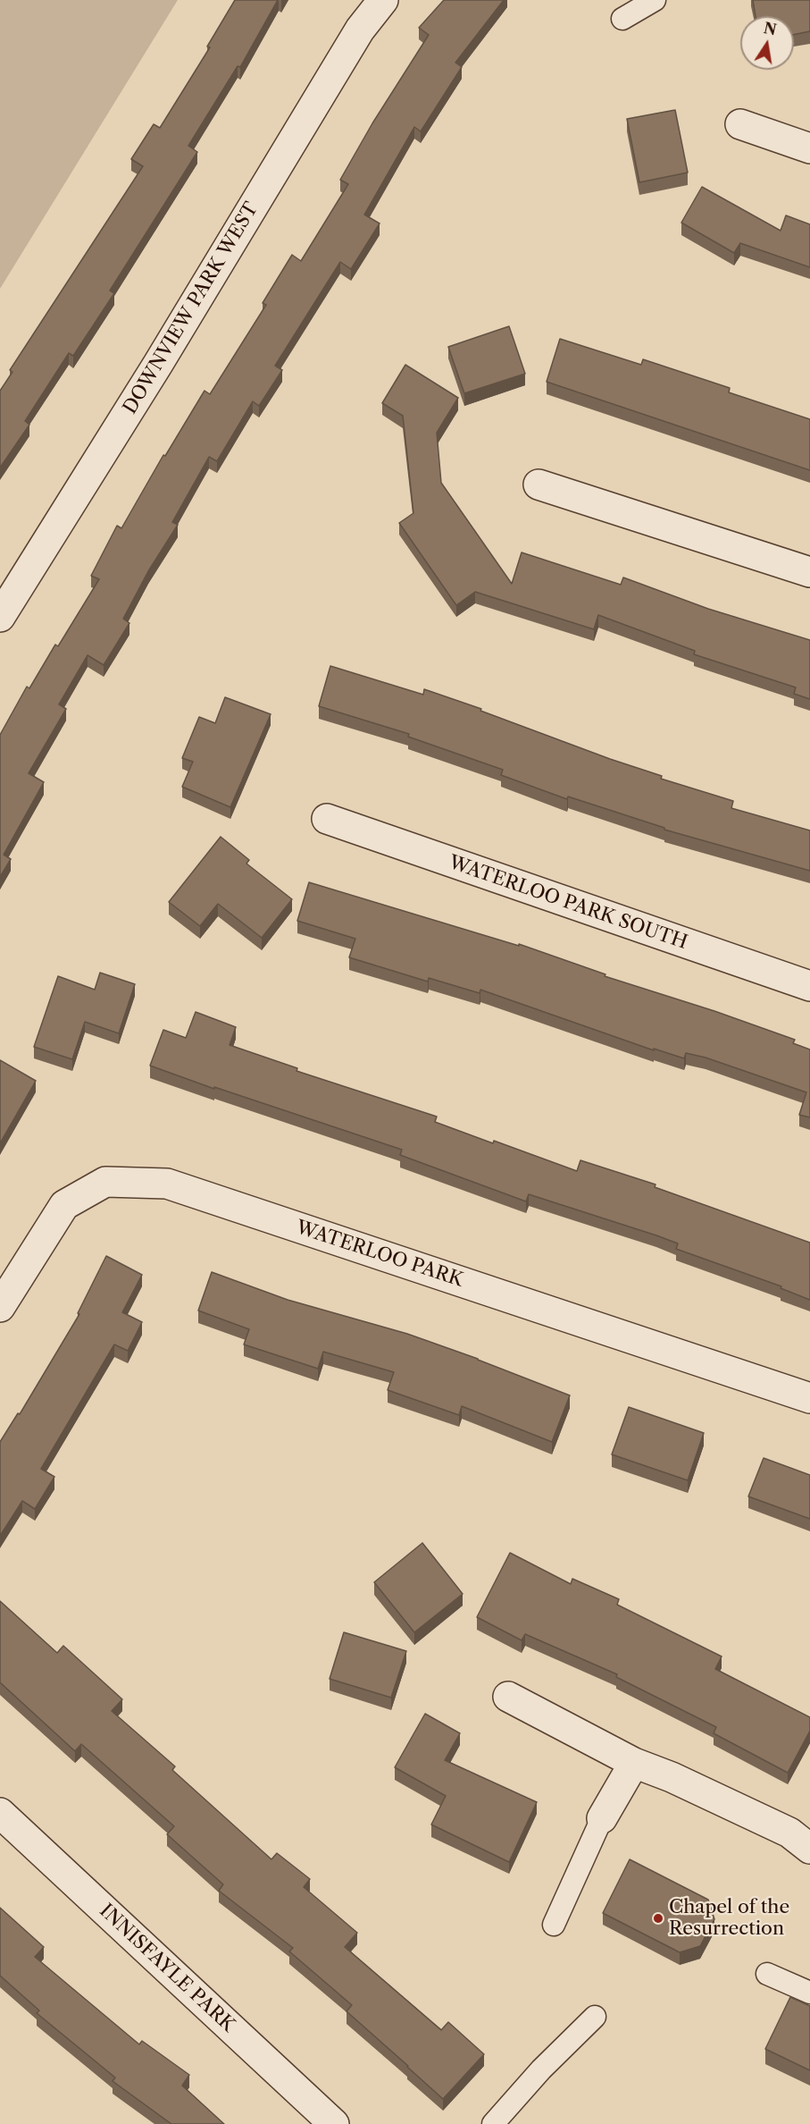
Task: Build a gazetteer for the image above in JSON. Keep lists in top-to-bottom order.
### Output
{
  "streets": {
    "street": [
      "DOWNVIEW PARK WEST",
      "WATERLOO PARK SOUTH",
      "WATERLOO PARK",
      "INNISFAYLE PARK"
    ]
  },
  "places": ["Chapel of the Resurrection"],
  "north": "top"
}
